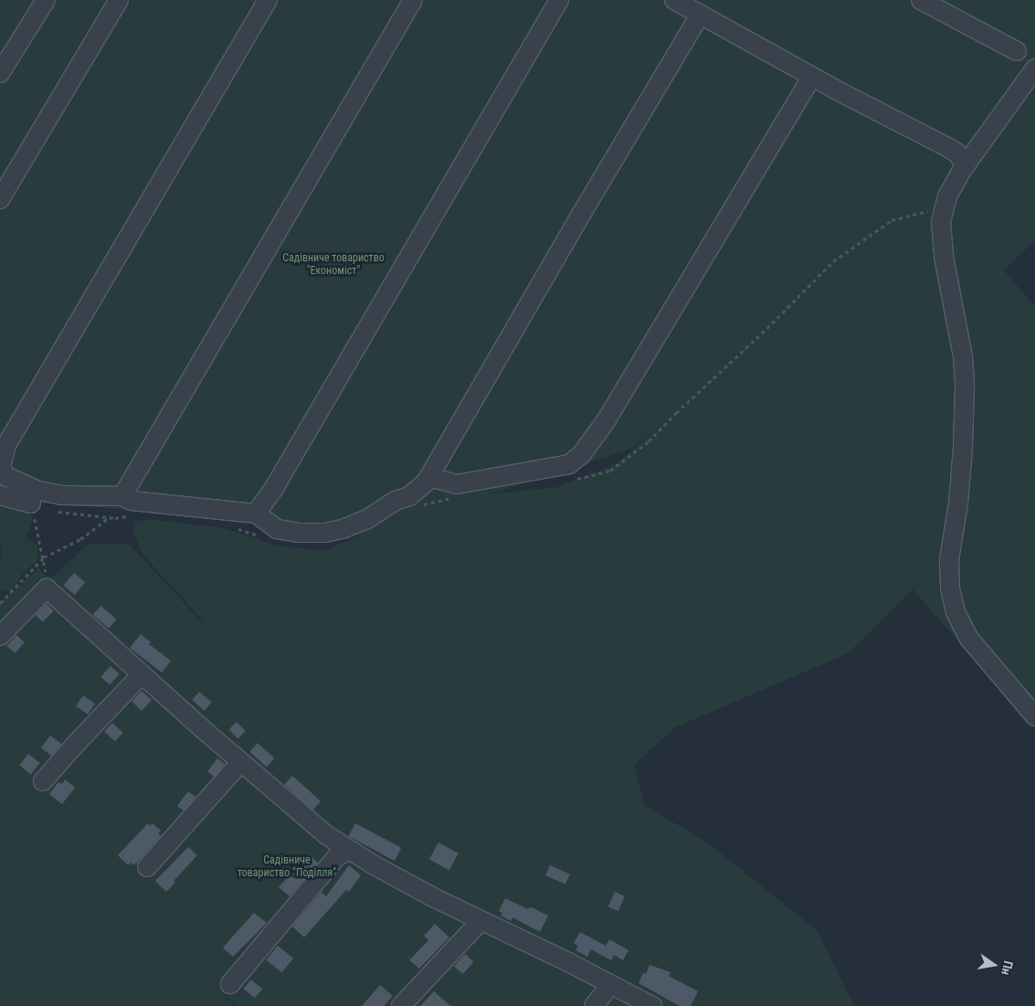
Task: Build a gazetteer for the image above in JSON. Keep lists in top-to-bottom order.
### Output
{
  "parks": ["Садівниче товариство \"Економіст\"", "Садівниче товариство \"Поділля\""],
  "north": "right"
}
